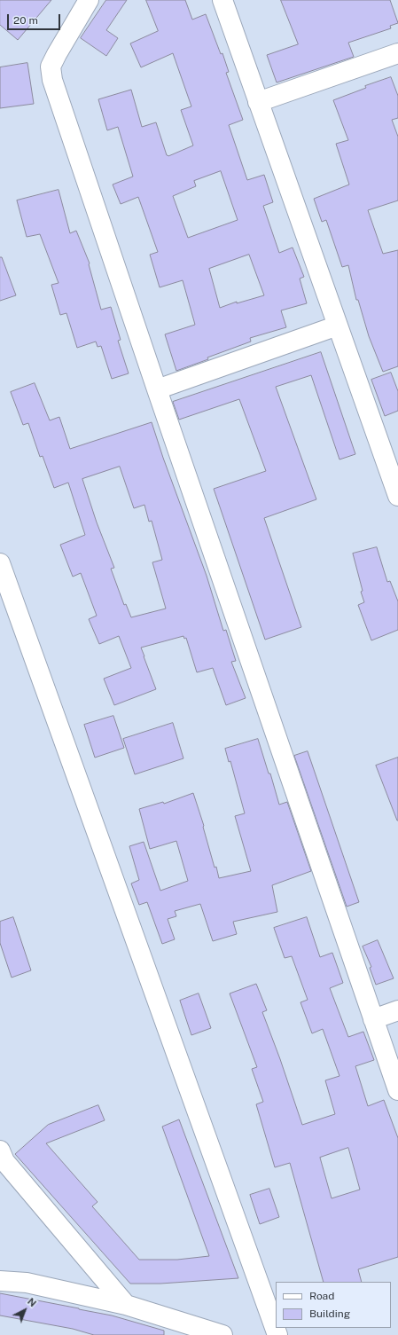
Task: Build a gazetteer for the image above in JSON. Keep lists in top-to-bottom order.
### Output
{
  "legend": ["Road", "Building"],
  "scale_bar": "20 m",
  "north": "top right"
}
